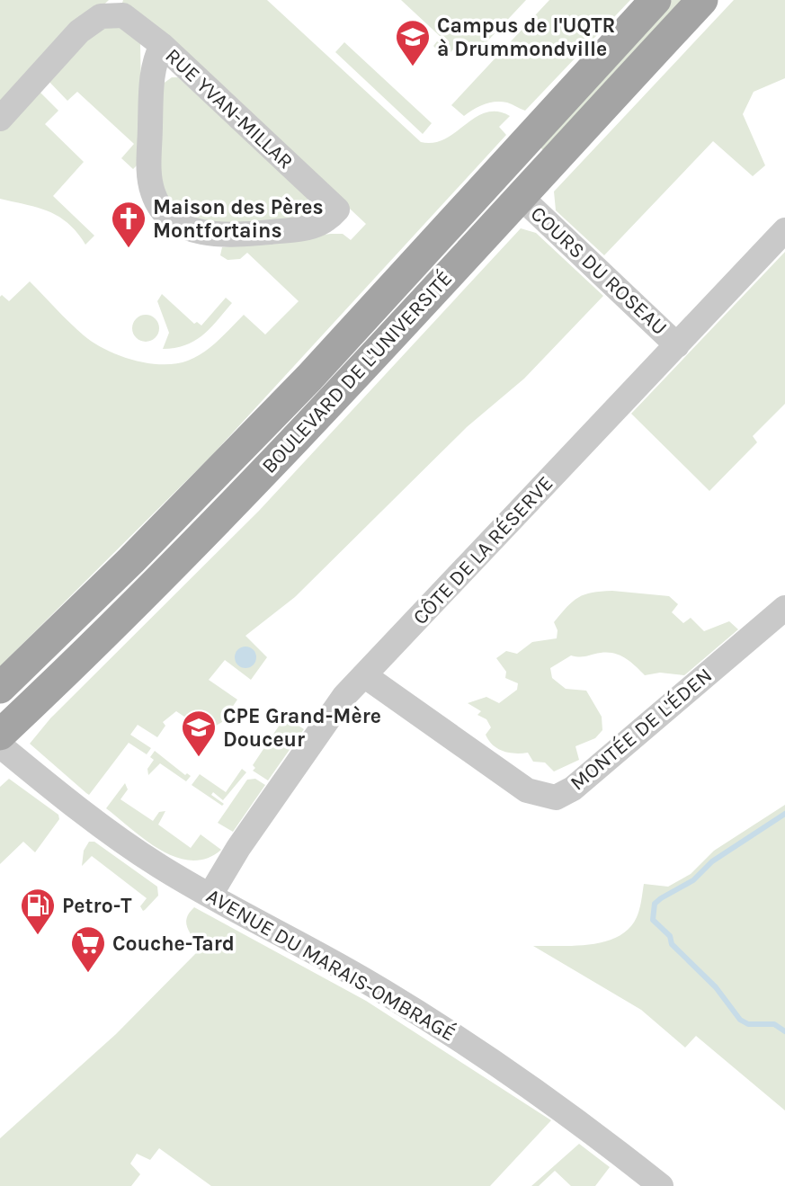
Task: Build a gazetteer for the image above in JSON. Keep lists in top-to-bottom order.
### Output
{
  "streets": {
    "main road": ["BOULEVARD DE L'UNIVERSITÉ"],
    "street": [
      "RUE YVAN-MILLAR",
      "COURS DU ROSEAU",
      "CÔTE DE LA RÉSERVE",
      "MONTÉE DE L'ÉDEN",
      "AVENUE DU MARAIS-OMBRAGÉ"
    ]
  },
  "crossings": [
    ["COURS DU ROSEAU", "BOULEVARD DE L'UNIVERSITÉ"],
    ["COURS DU ROSEAU", "CÔTE DE LA RÉSERVE"],
    ["CÔTE DE LA RÉSERVE", "MONTÉE DE L'ÉDEN"],
    ["CÔTE DE LA RÉSERVE", "AVENUE DU MARAIS-OMBRAGÉ"]
  ],
  "places": {
    "school or university": ["Campus de l'UQTR à Drummondville", "CPE Grand-Mère Douceur"],
    "church": ["Maison des Pères Montfortains"],
    "fuel station": ["Petro-T"],
    "supermarket": ["Couche-Tard"]
  }
}
